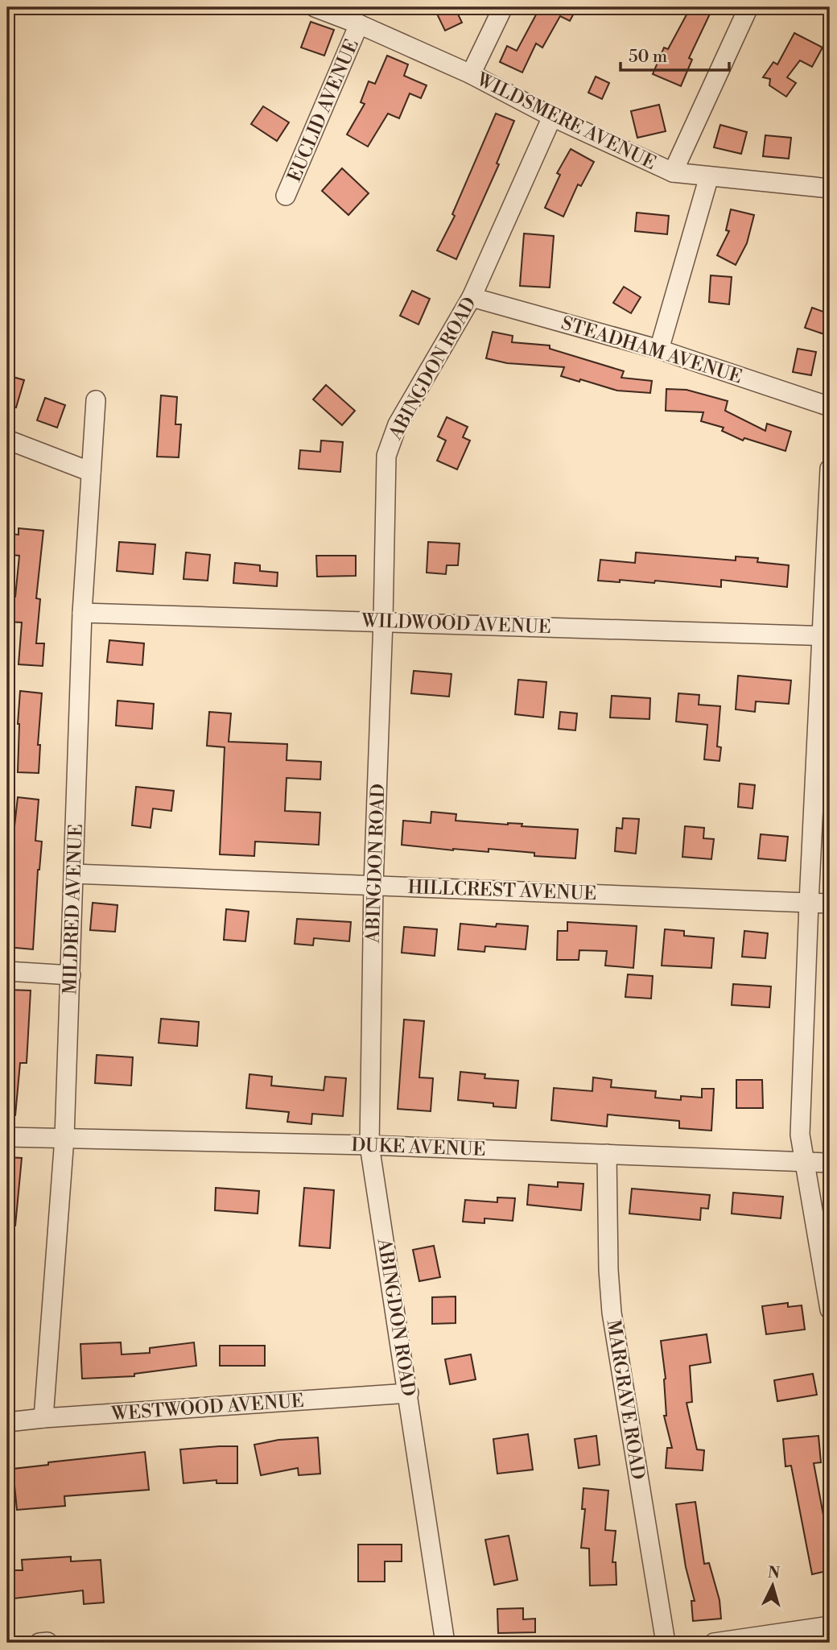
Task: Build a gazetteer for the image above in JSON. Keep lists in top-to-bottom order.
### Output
{
  "streets": {
    "street": [
      "EUCLID AVENUE",
      "WILDSMERE AVENUE",
      "STEADHAM AVENUE",
      "ABINGDON ROAD",
      "WILDWOOD AVENUE",
      "HILLCREST AVENUE",
      "MILDRED AVENUE",
      "DUKE AVENUE",
      "MARGRAVE ROAD",
      "WESTWOOD AVENUE"
    ]
  },
  "crossings": [
    ["EUCLID AVENUE", "WILDSMERE AVENUE"],
    ["WILDSMERE AVENUE", "ABINGDON ROAD"],
    ["STEADHAM AVENUE", "ABINGDON ROAD"],
    ["ABINGDON ROAD", "WILDWOOD AVENUE"],
    ["ABINGDON ROAD", "HILLCREST AVENUE"],
    ["ABINGDON ROAD", "DUKE AVENUE"],
    ["ABINGDON ROAD", "WESTWOOD AVENUE"],
    ["WILDWOOD AVENUE", "MILDRED AVENUE"],
    ["HILLCREST AVENUE", "MILDRED AVENUE"],
    ["MILDRED AVENUE", "DUKE AVENUE"],
    ["MILDRED AVENUE", "WESTWOOD AVENUE"],
    ["DUKE AVENUE", "MARGRAVE ROAD"]
  ],
  "scale_bar": "50 m",
  "north": "top"
}
